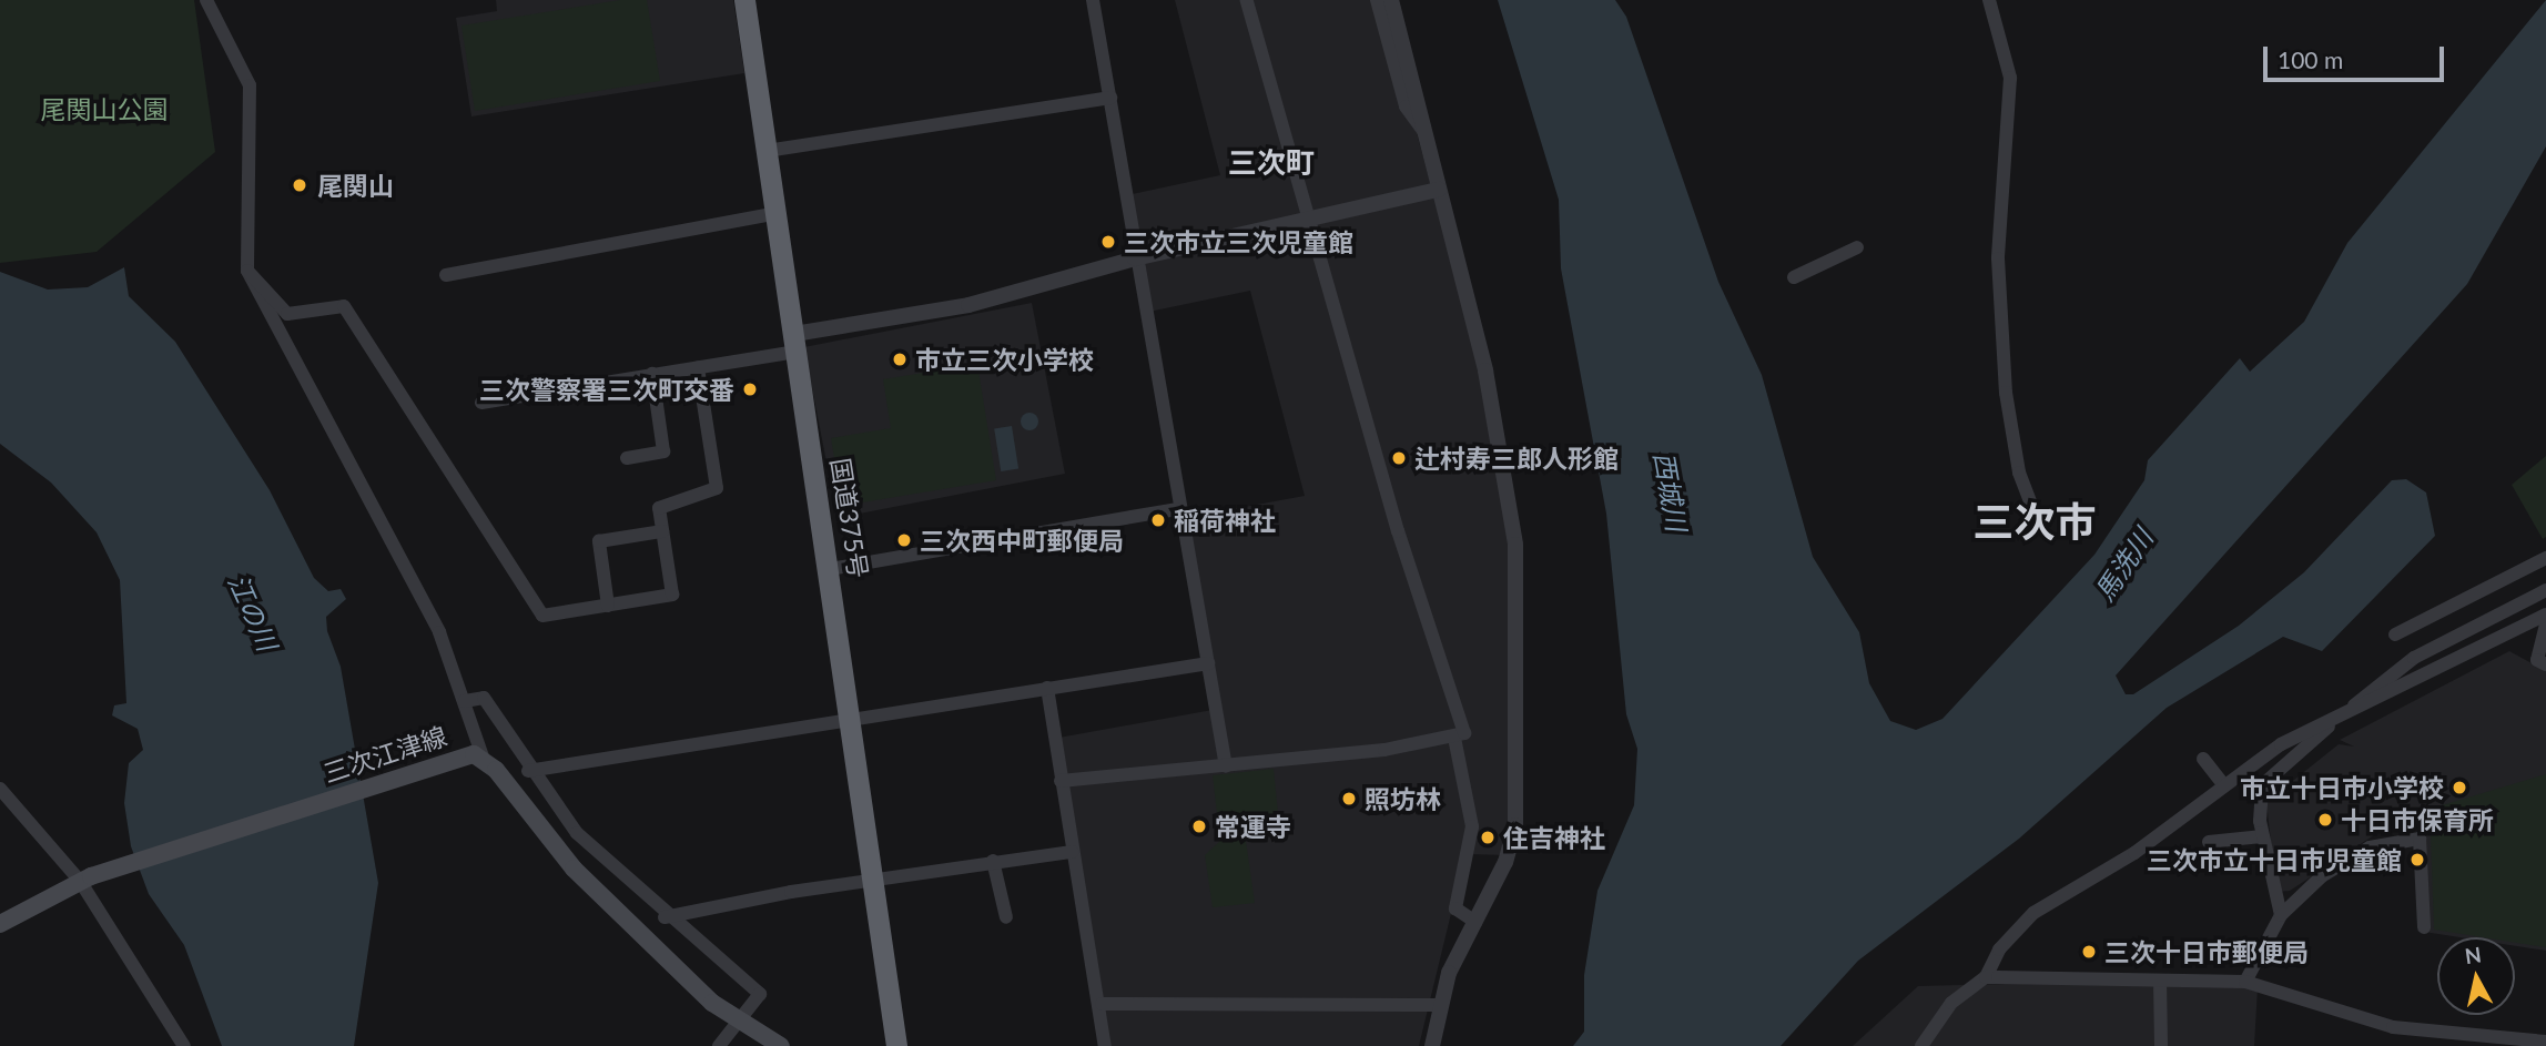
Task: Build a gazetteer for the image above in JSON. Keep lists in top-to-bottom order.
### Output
{
  "streets": {
    "highway": ["国道375号"],
    "main road": ["三次江津線"]
  },
  "districts": ["三次町", "三次市"],
  "water": ["西城川", "馬洗川", "江の川"],
  "parks": ["尾関山公園"],
  "places": [
    "尾関山",
    "三次市立三次児童館",
    "市立三次小学校",
    "三次警察署三次町交番",
    "辻村寿三郎人形館",
    "稲荷神社",
    "三次西中町郵便局",
    "市立十日市小学校",
    "照坊林",
    "十日市保育所",
    "常運寺",
    "住吉神社",
    "三次市立十日市児童館",
    "三次十日市郵便局"
  ],
  "scale_bar": "100 m",
  "north": "top"
}
